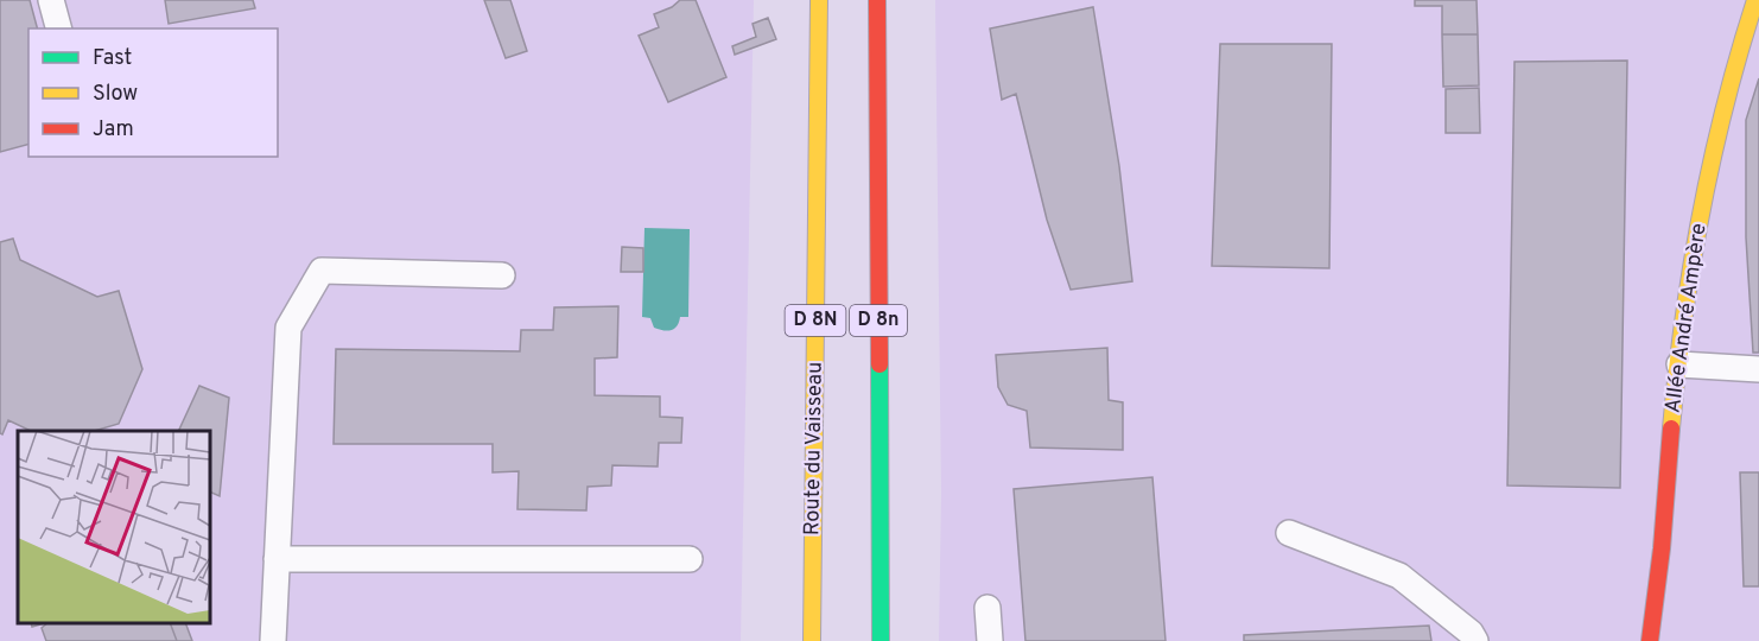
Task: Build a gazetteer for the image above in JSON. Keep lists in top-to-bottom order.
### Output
{
  "streets": {
    "main road": [
      "Allée André Ampère",
      "D 8N",
      "D 8n",
      "Route du Vaisseau"
    ]
  },
  "legend": ["Fast", "Slow", "Jam"]
}
